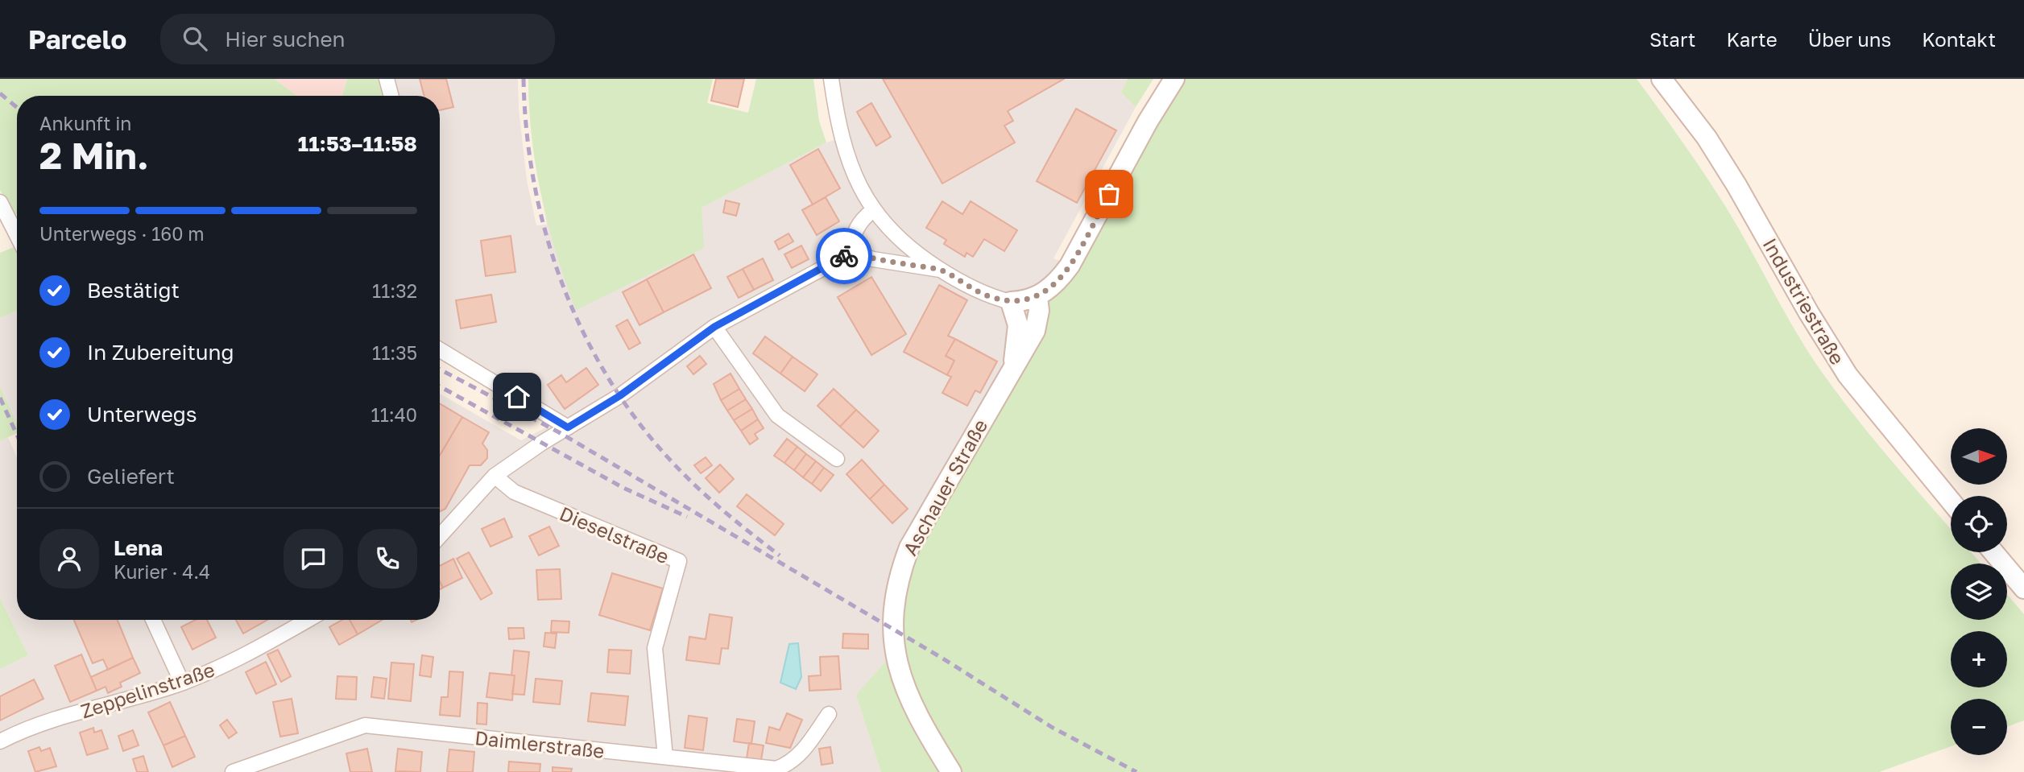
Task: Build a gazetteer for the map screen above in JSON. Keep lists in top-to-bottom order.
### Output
{
  "streets": {
    "street": [
      "Industriestraße",
      "Aschauer Straße",
      "Dieselstraße",
      "Zeppelinstraße",
      "Daimlerstraße"
    ]
  },
  "crossings": [
    ["Dieselstraße", "Daimlerstraße"]
  ],
  "north": "right",
  "page": {
    "header": "Parcelo",
    "search": "Hier suchen",
    "nav": [
      "Start",
      "Karte",
      "Über uns",
      "Kontakt"
    ],
    "heading": ["2 Min.", "Ankunft in", "11:53–11:58"],
    "panel": ["Lena", "Kurier · 4.4"],
    "bar": "Unterwegs · 160 m",
    "list": [
      ["Bestätigt", "11:32"],
      ["In Zubereitung", "11:35"],
      ["Unterwegs", "11:40"],
      "Geliefert"
    ],
    "map_buttons": ["+", "−"]
  }
}
